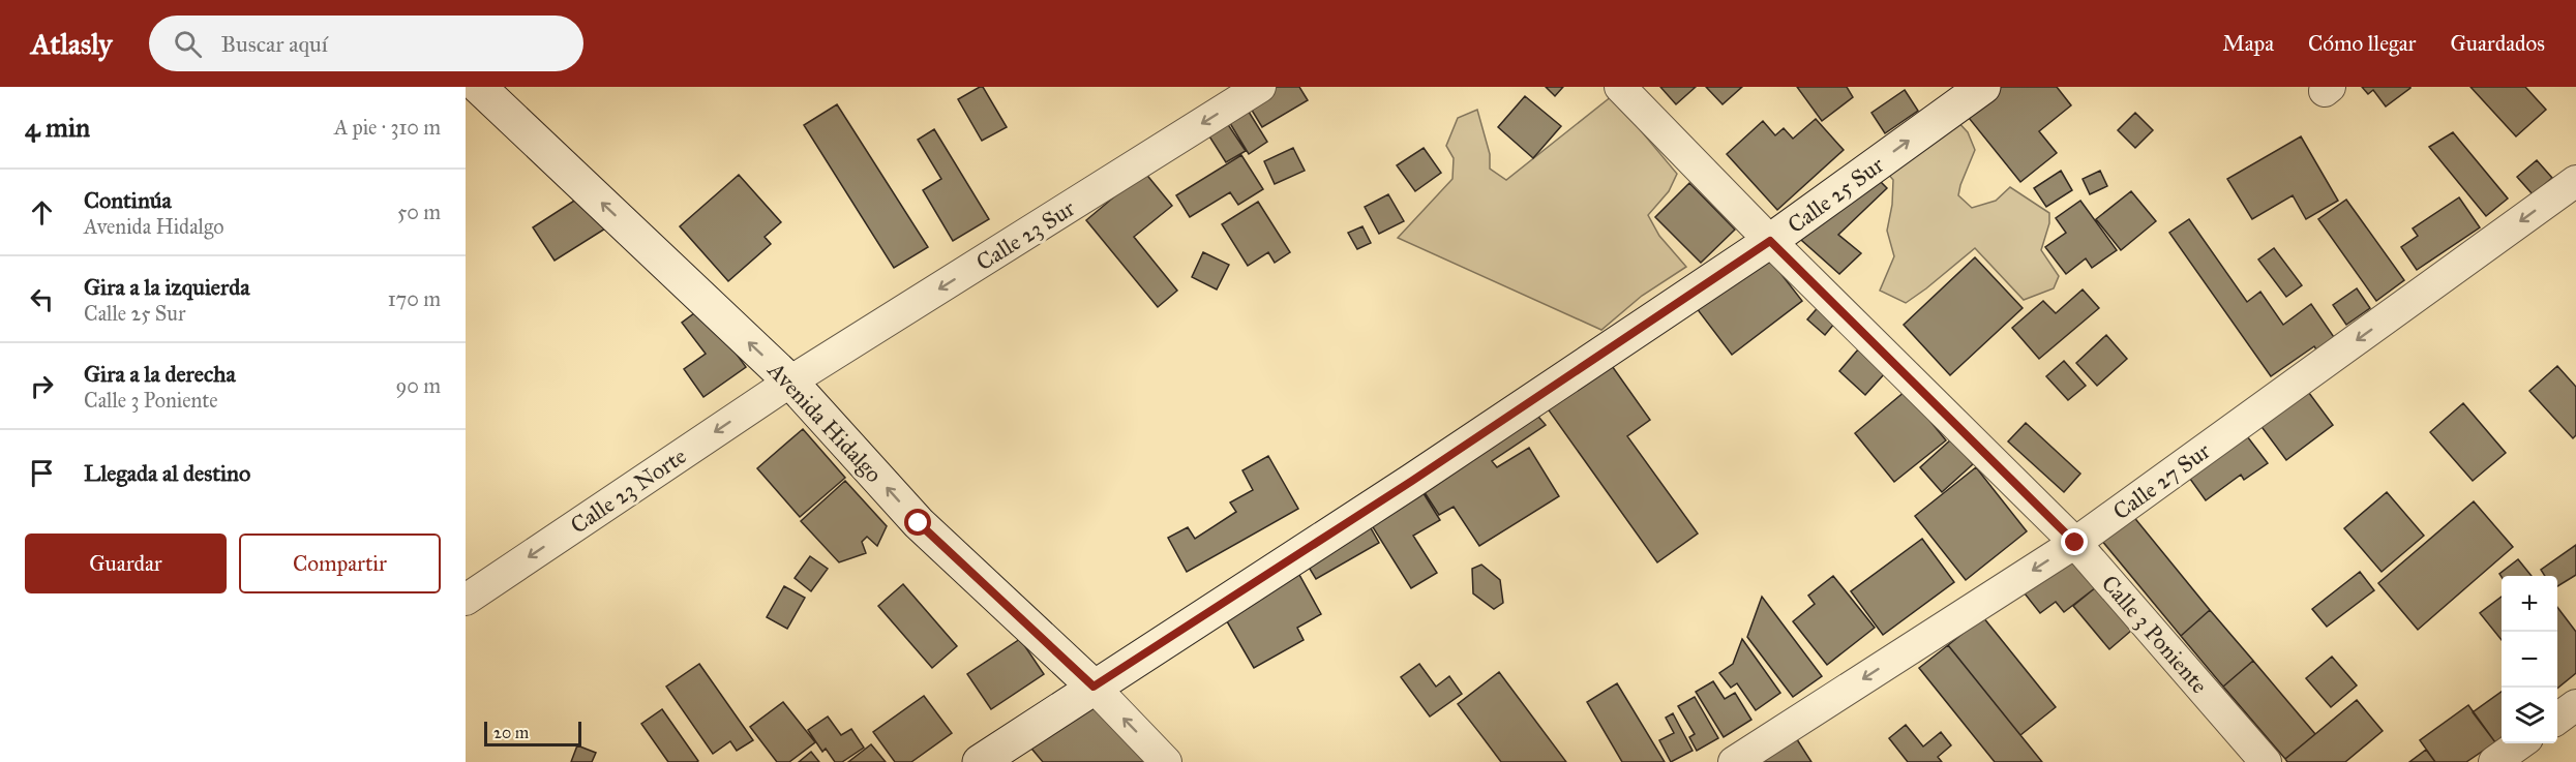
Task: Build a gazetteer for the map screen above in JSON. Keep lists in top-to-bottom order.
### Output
{
  "streets": {
    "street": [
      "Calle 25 Sur",
      "Calle 23 Sur",
      "Avenida Hidalgo",
      "Calle 27 Sur",
      "Calle 23 Norte",
      "Calle 3 Poniente"
    ]
  },
  "crossings": [
    ["Calle 25 Sur", "Avenida Hidalgo"],
    ["Calle 25 Sur", "Calle 3 Poniente"],
    ["Calle 23 Sur", "Avenida Hidalgo"],
    ["Calle 23 Sur", "Calle 23 Norte"],
    ["Avenida Hidalgo", "Calle 23 Norte"],
    ["Calle 27 Sur", "Calle 3 Poniente"]
  ],
  "one_way": [
    "Calle 23 Sur",
    "Avenida Hidalgo",
    "Calle 27 Sur",
    "Calle 23 Norte"
  ],
  "scale_bar": "20 m",
  "page": {
    "header": "Atlasly",
    "search": "Buscar aquí",
    "nav": ["Mapa", "Cómo llegar", "Guardados"],
    "heading": ["4 min", "A pie · 310 m"],
    "list": [
      ["Continúa", "Avenida Hidalgo", "50 m"],
      ["Gira a la izquierda", "Calle 25 Sur", "170 m"],
      ["Gira a la derecha", "Calle 3 Poniente", "90 m"],
      "Llegada al destino"
    ],
    "buttons": ["Guardar", "Compartir"],
    "map_buttons": ["+", "−"],
    "scale": "20 m"
  }
}
